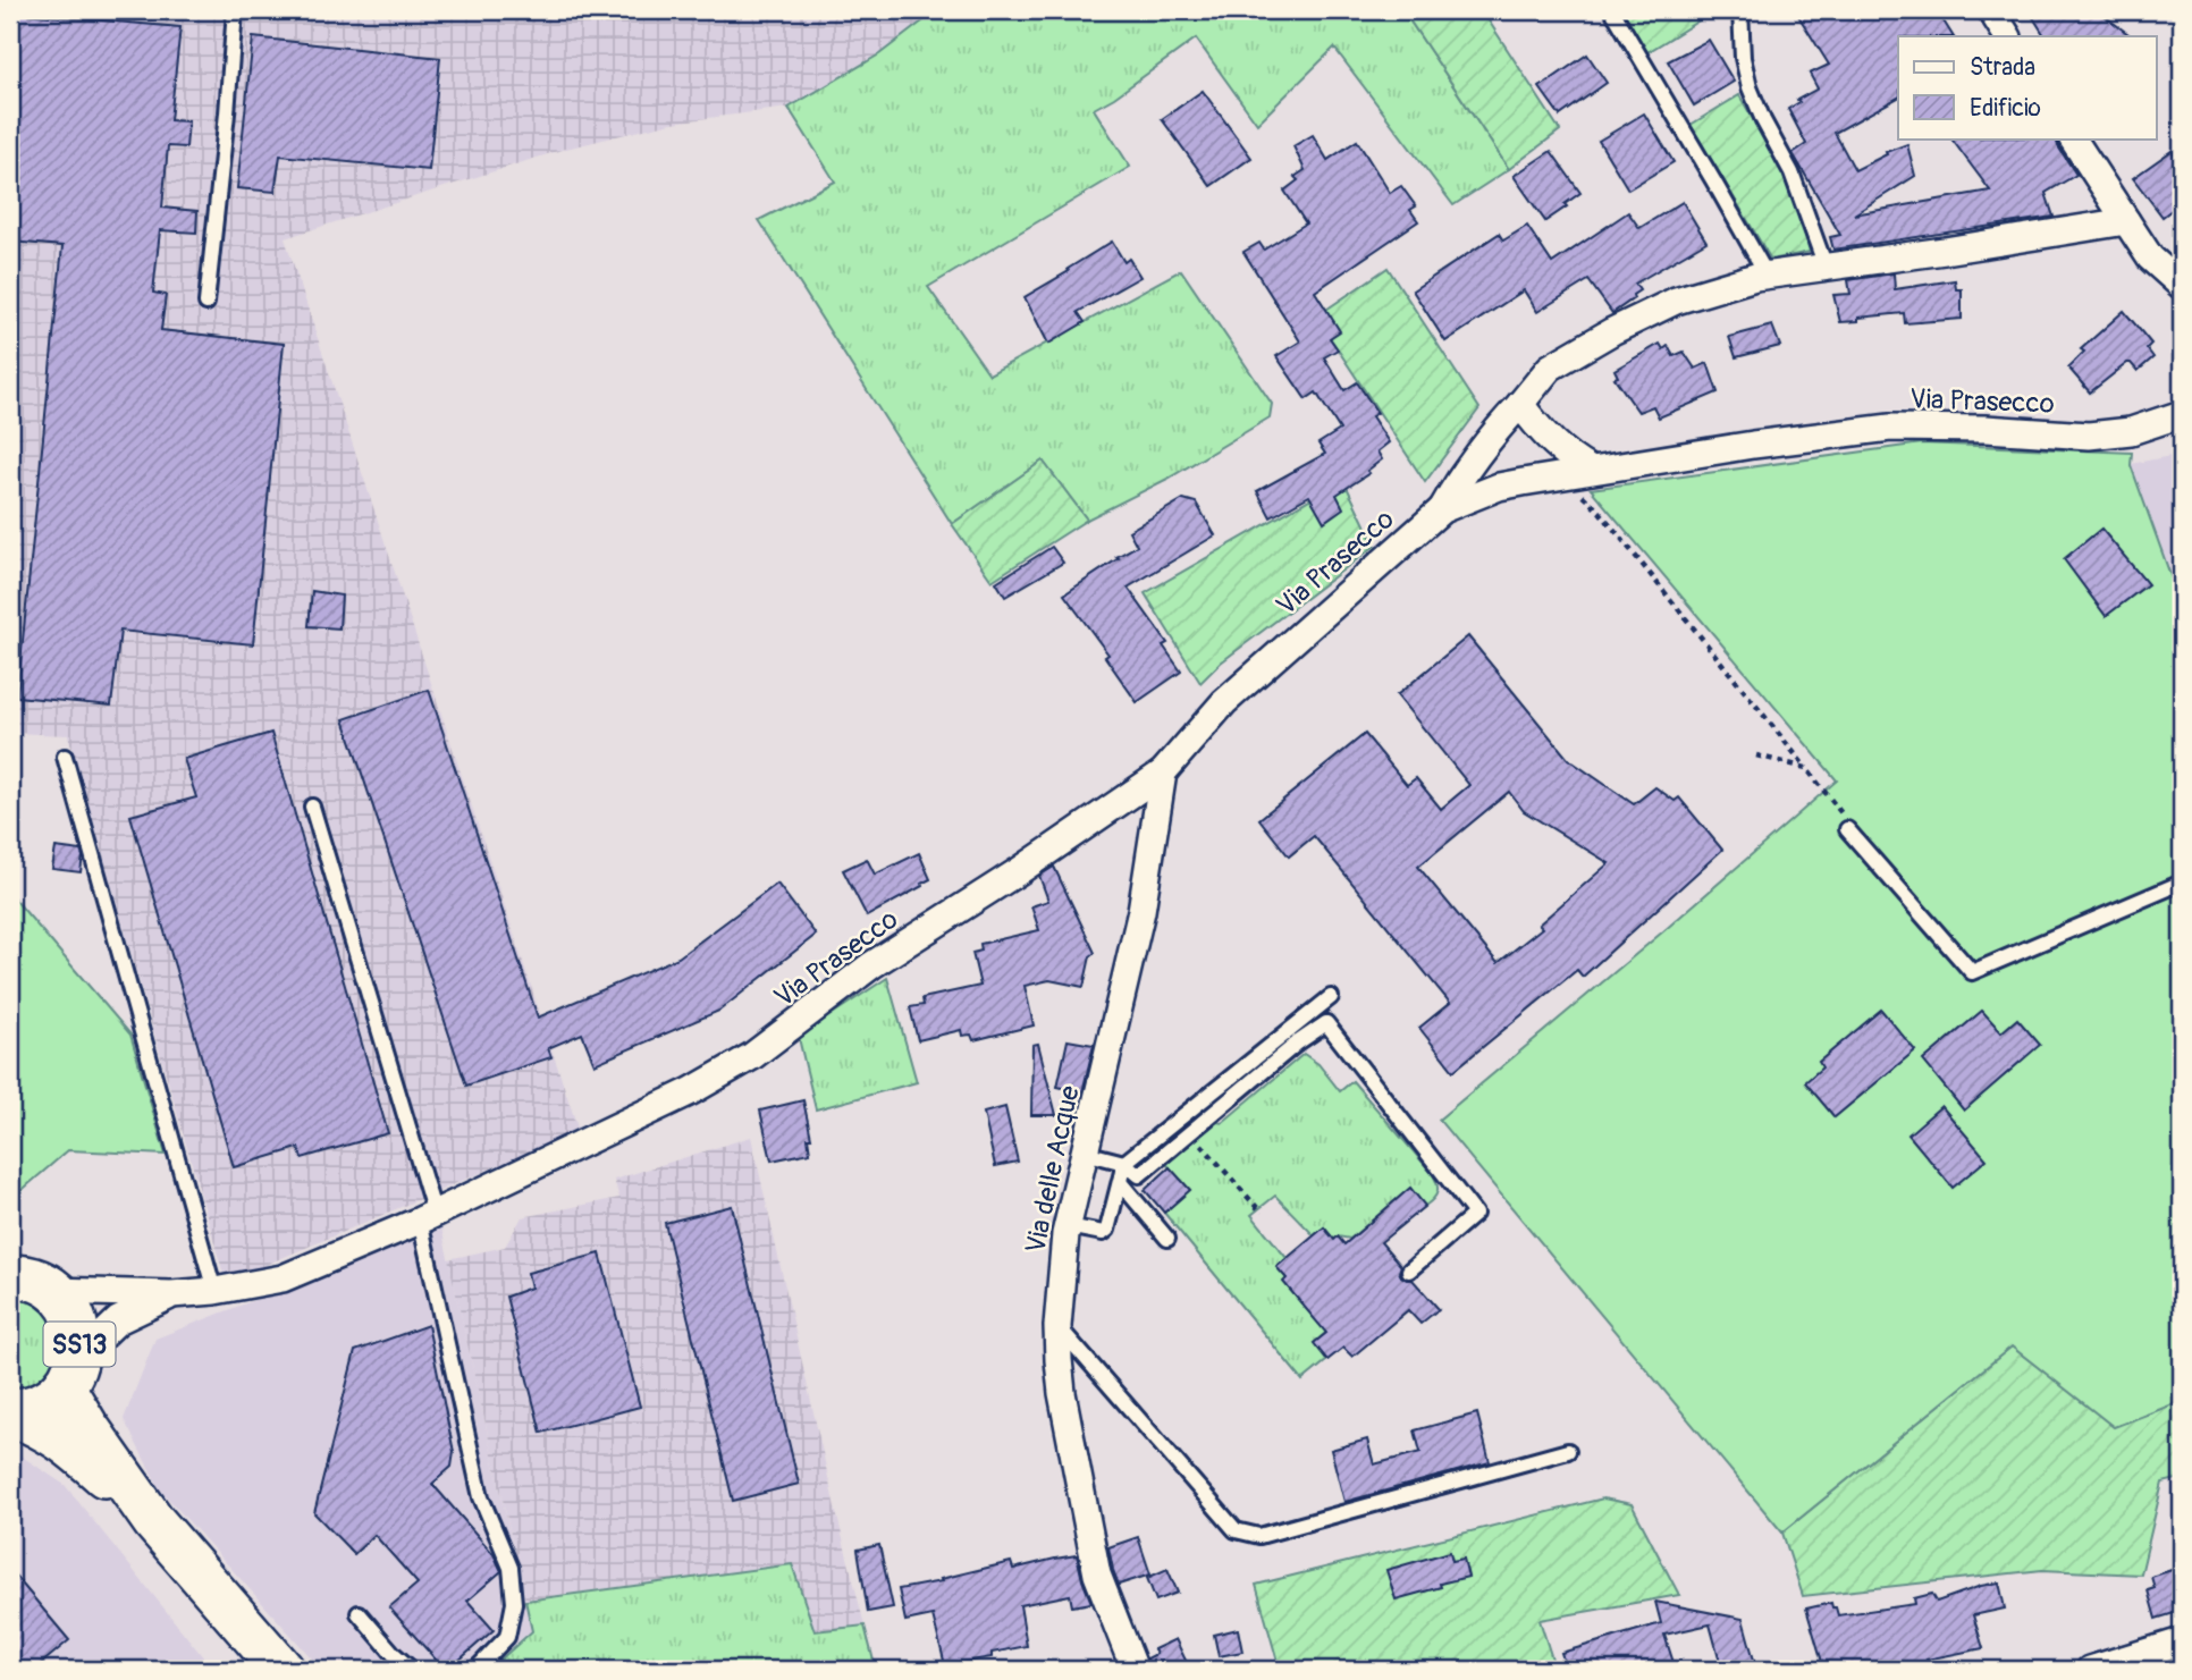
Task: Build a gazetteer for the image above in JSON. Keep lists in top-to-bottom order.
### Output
{
  "streets": {
    "main road": ["SS13"],
    "street": ["Via Prasecco", "Via delle Acque"]
  },
  "crossings": [
    ["Via Prasecco", "Via delle Acque"],
    ["Via Prasecco", "SS13"]
  ],
  "legend": ["Strada", "Edificio"]
}
